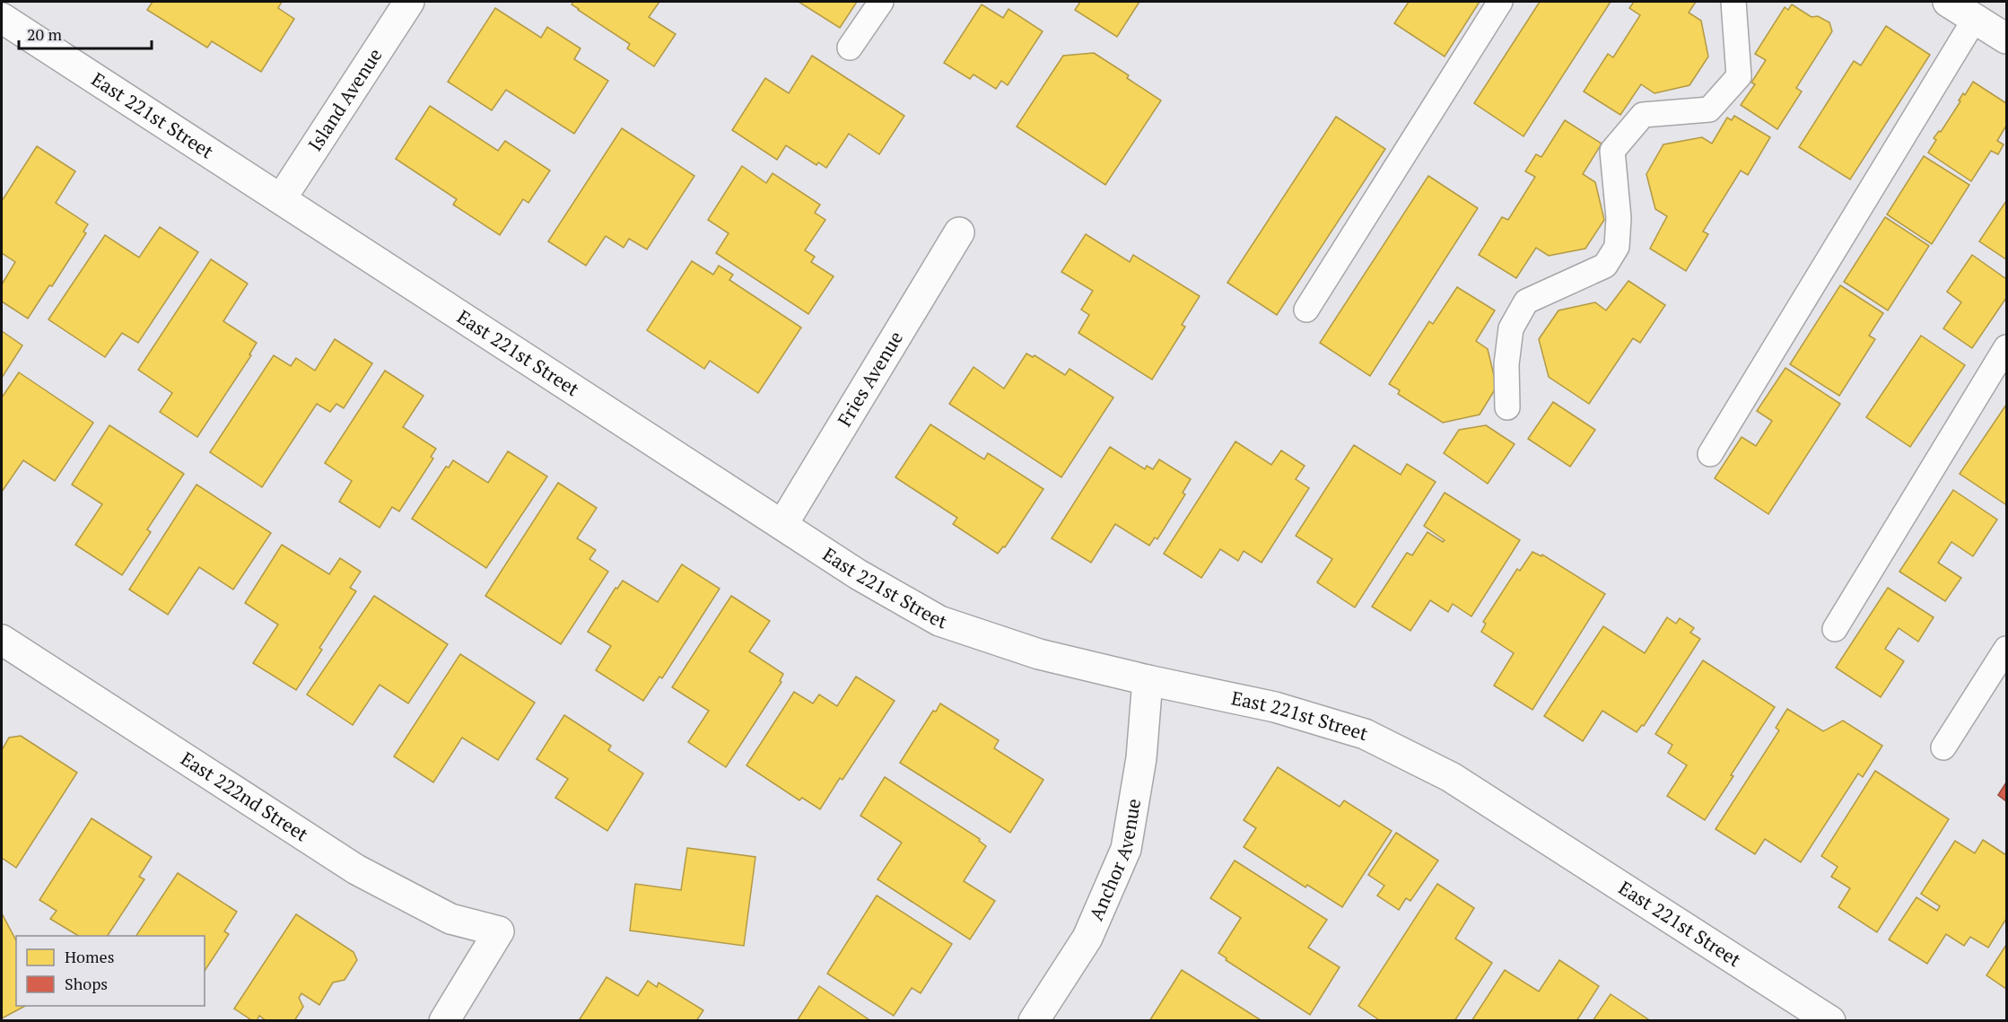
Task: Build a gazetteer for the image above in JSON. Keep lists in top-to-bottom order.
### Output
{
  "streets": {
    "street": [
      "Island Avenue",
      "East 221st Street",
      "Fries Avenue",
      "East 222nd Street",
      "Anchor Avenue"
    ]
  },
  "crossings": [
    ["Island Avenue", "East 221st Street"],
    ["East 221st Street", "Fries Avenue"],
    ["East 221st Street", "Anchor Avenue"]
  ],
  "legend": ["Homes", "Shops"],
  "scale_bar": "20 m"
}
